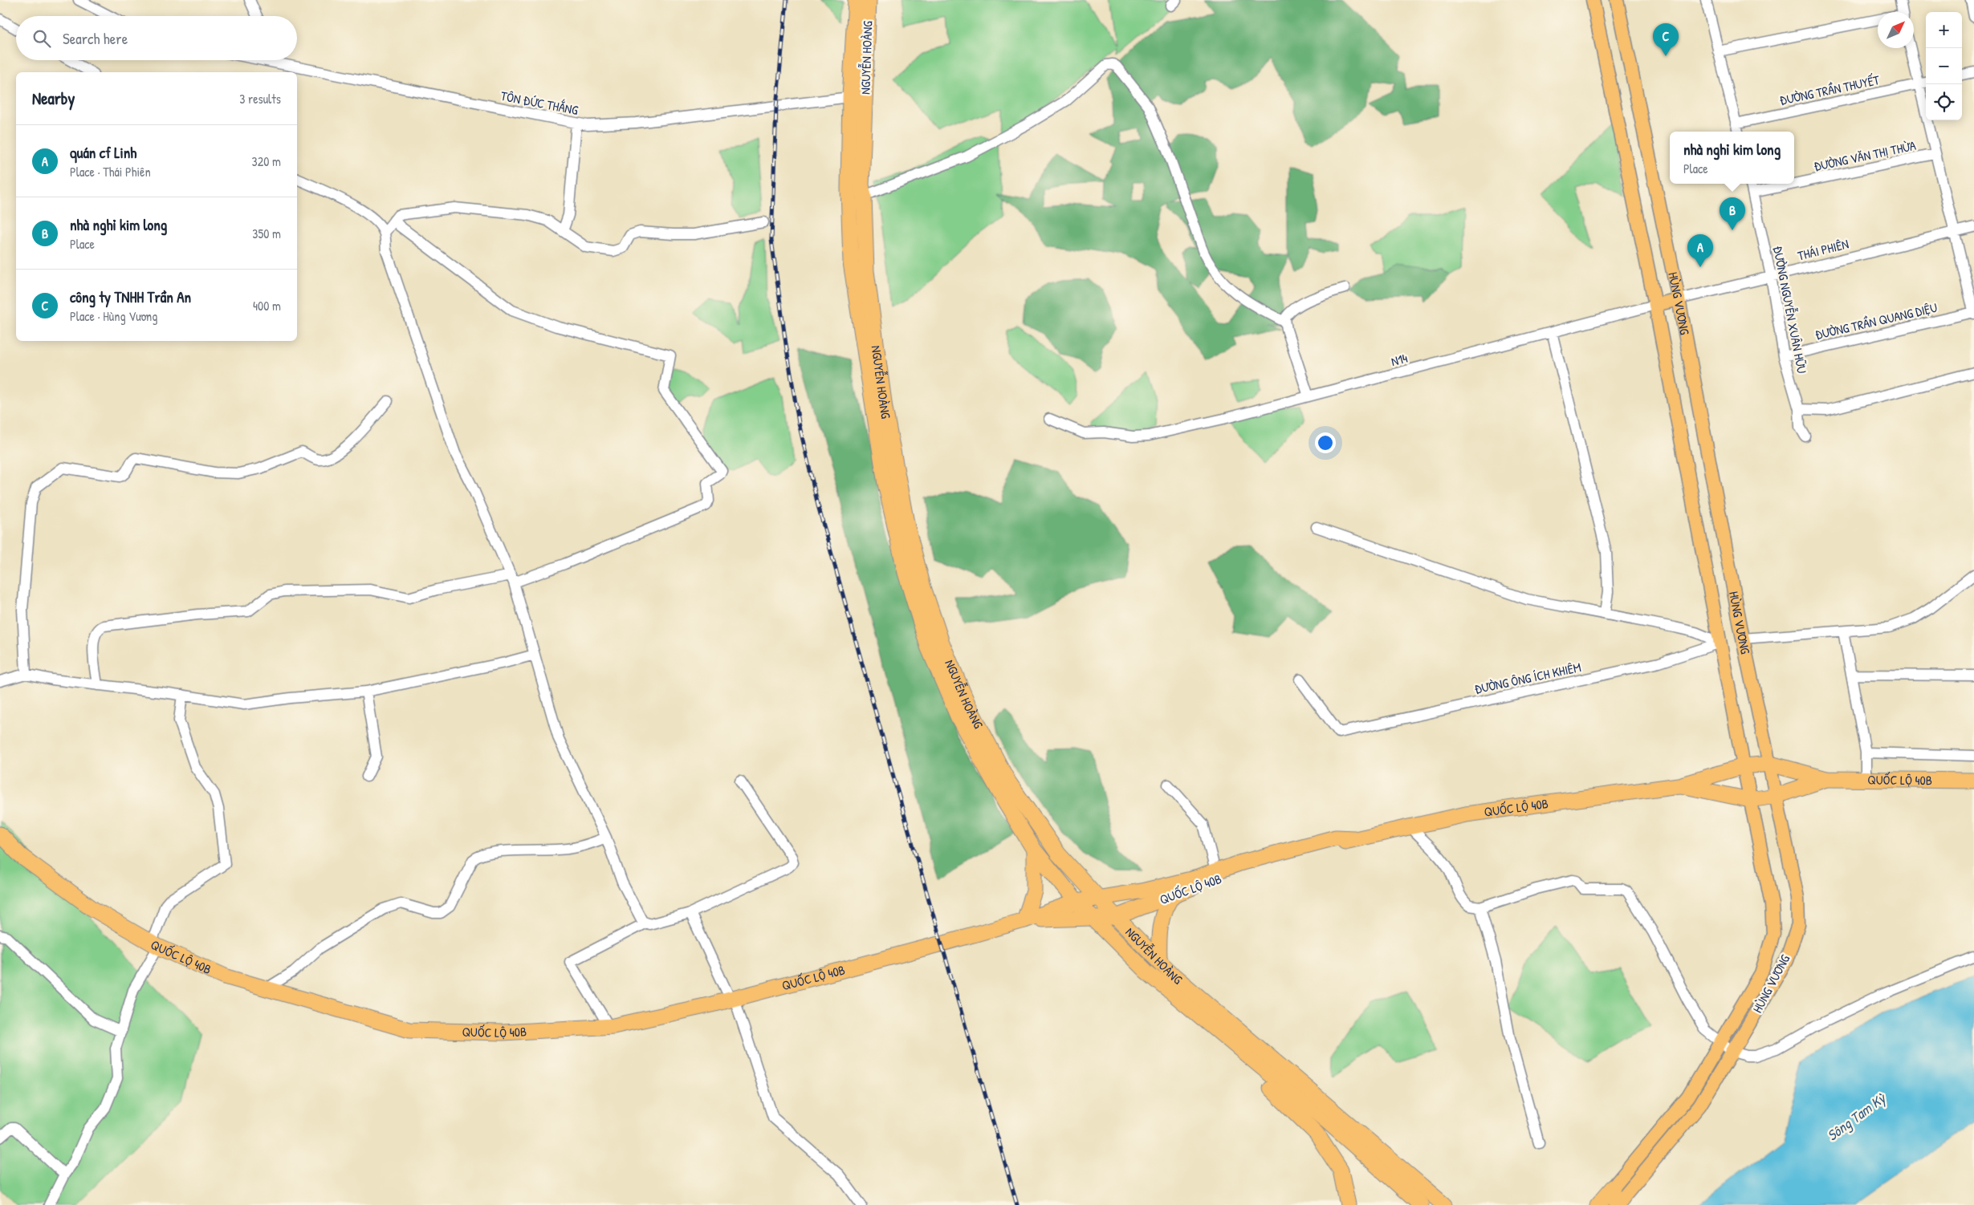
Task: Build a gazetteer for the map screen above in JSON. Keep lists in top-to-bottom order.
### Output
{
  "streets": {
    "highway": ["NGUYỄN HOÀNG", "QUỐC LỘ 40B"],
    "main road": ["HÙNG VƯƠNG"],
    "street": [
      "ĐƯỜNG TRẦN THUYẾT",
      "TÔN ĐỨC THẮNG",
      "ĐƯỜNG VĂN THỊ THỪA",
      "THÁI PHIÊN",
      "ĐƯỜNG NGUYỄN XUÂN HỮU",
      "ĐƯỜNG TRẦN QUANG DIỆU",
      "N14",
      "ĐƯỜNG ÔNG ÍCH KHIÊM"
    ]
  },
  "crossings": [
    ["NGUYỄN HOÀNG", "TÔN ĐỨC THẮNG"],
    ["NGUYỄN HOÀNG", "QUỐC LỘ 40B"],
    ["ĐƯỜNG VĂN THỊ THỪA", "ĐƯỜNG NGUYỄN XUÂN HỮU"],
    ["THÁI PHIÊN", "HÙNG VƯƠNG"],
    ["THÁI PHIÊN", "ĐƯỜNG NGUYỄN XUÂN HỮU"],
    ["HÙNG VƯƠNG", "N14"],
    ["HÙNG VƯƠNG", "ĐƯỜNG ÔNG ÍCH KHIÊM"],
    ["ĐƯỜNG NGUYỄN XUÂN HỮU", "ĐƯỜNG TRẦN QUANG DIỆU"]
  ],
  "water": ["Sông Tam Kỳ"],
  "north": "top right",
  "page": {
    "map_buttons": ["+", "−"],
    "search": "Search here",
    "pins": ["C", "B", "A"],
    "heading": ["Nearby", "3 results"],
    "list": [
      {
        "mark": "A",
        "name": "quán cf Linh",
        "note": "Place · Thái Phiên",
        "value": "320 m"
      },
      {
        "mark": "B",
        "name": "nhà nghỉ kim long",
        "note": "Place",
        "value": "350 m"
      },
      {
        "mark": "C",
        "name": "công ty TNHH Trần An",
        "note": "Place · Hùng Vương",
        "value": "400 m"
      }
    ],
    "popup": ["nhà nghỉ kim long", "Place"]
  }
}
